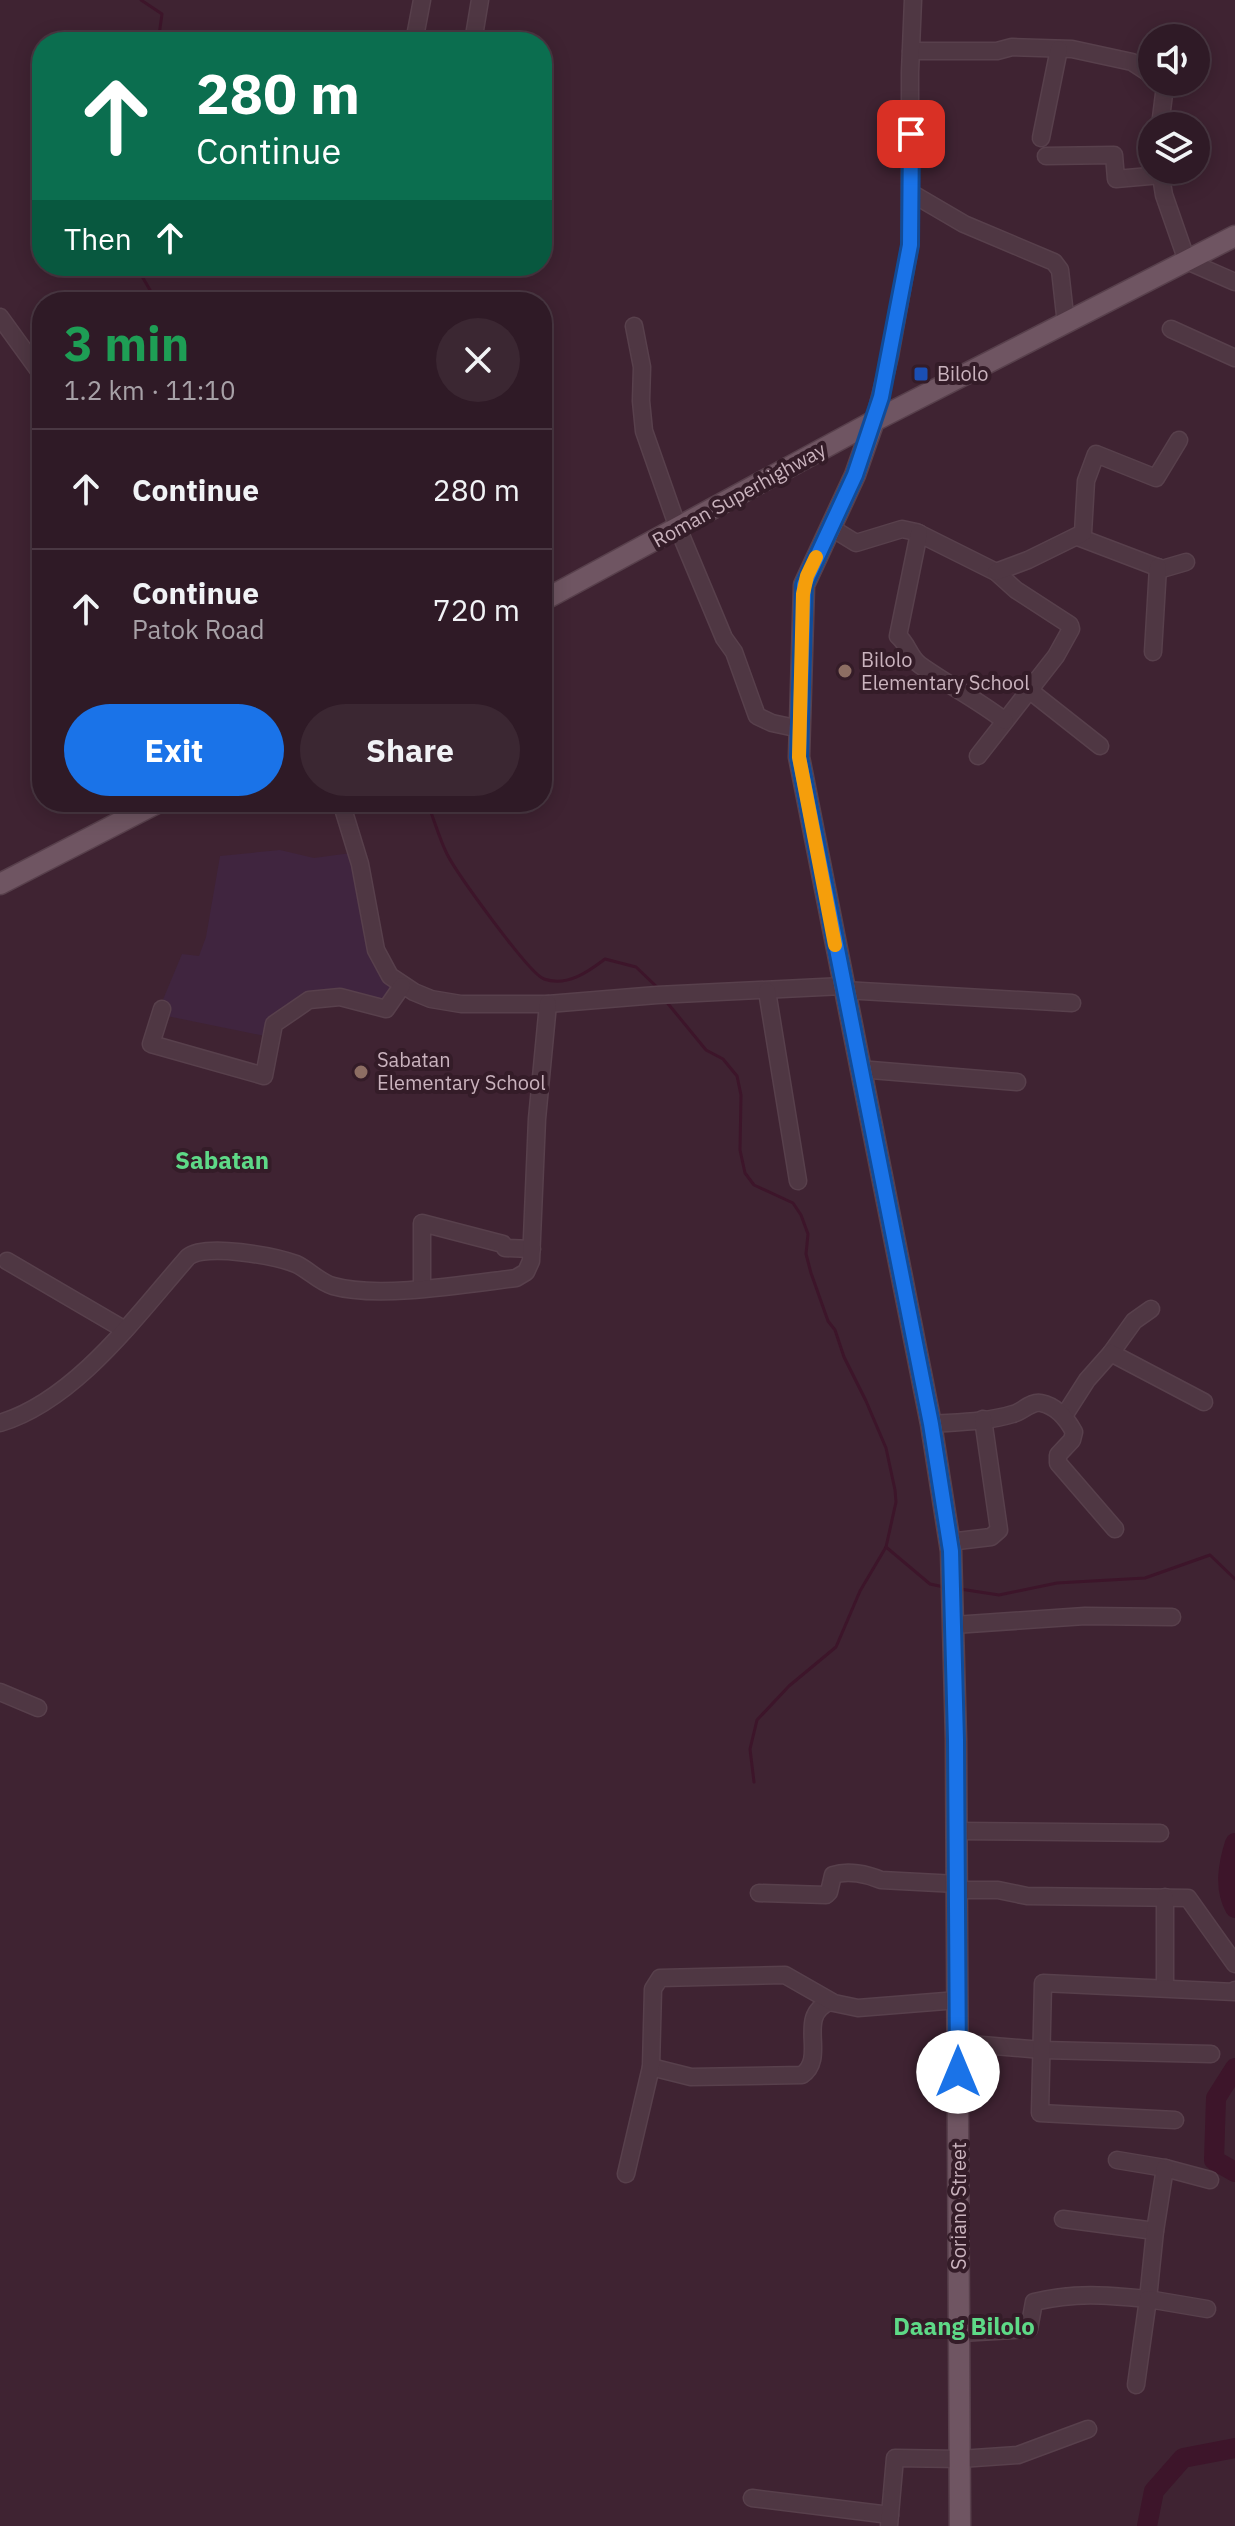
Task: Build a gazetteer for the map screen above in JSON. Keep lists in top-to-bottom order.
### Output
{
  "streets": {
    "main road": ["Roman Superhighway", "Soriano Street"]
  },
  "crossings": [
    ["Roman Superhighway", "Soriano Street"]
  ],
  "districts": ["Sabatan", "Daang Bilolo"],
  "places": {
    "transit": ["Bilolo"],
    "other": ["Bilolo Elementary School", "Sabatan Elementary School"]
  },
  "page": {
    "turn": ["280 m", "Continue"],
    "then": "Then",
    "heading": ["3 min", "1.2 km · 11:10"],
    "list": [
      {
        "name": "Continue",
        "value": "280 m"
      },
      {
        "name": "Continue",
        "note": "Patok Road",
        "value": "720 m"
      }
    ],
    "buttons": ["Exit", "Share"]
  }
}
